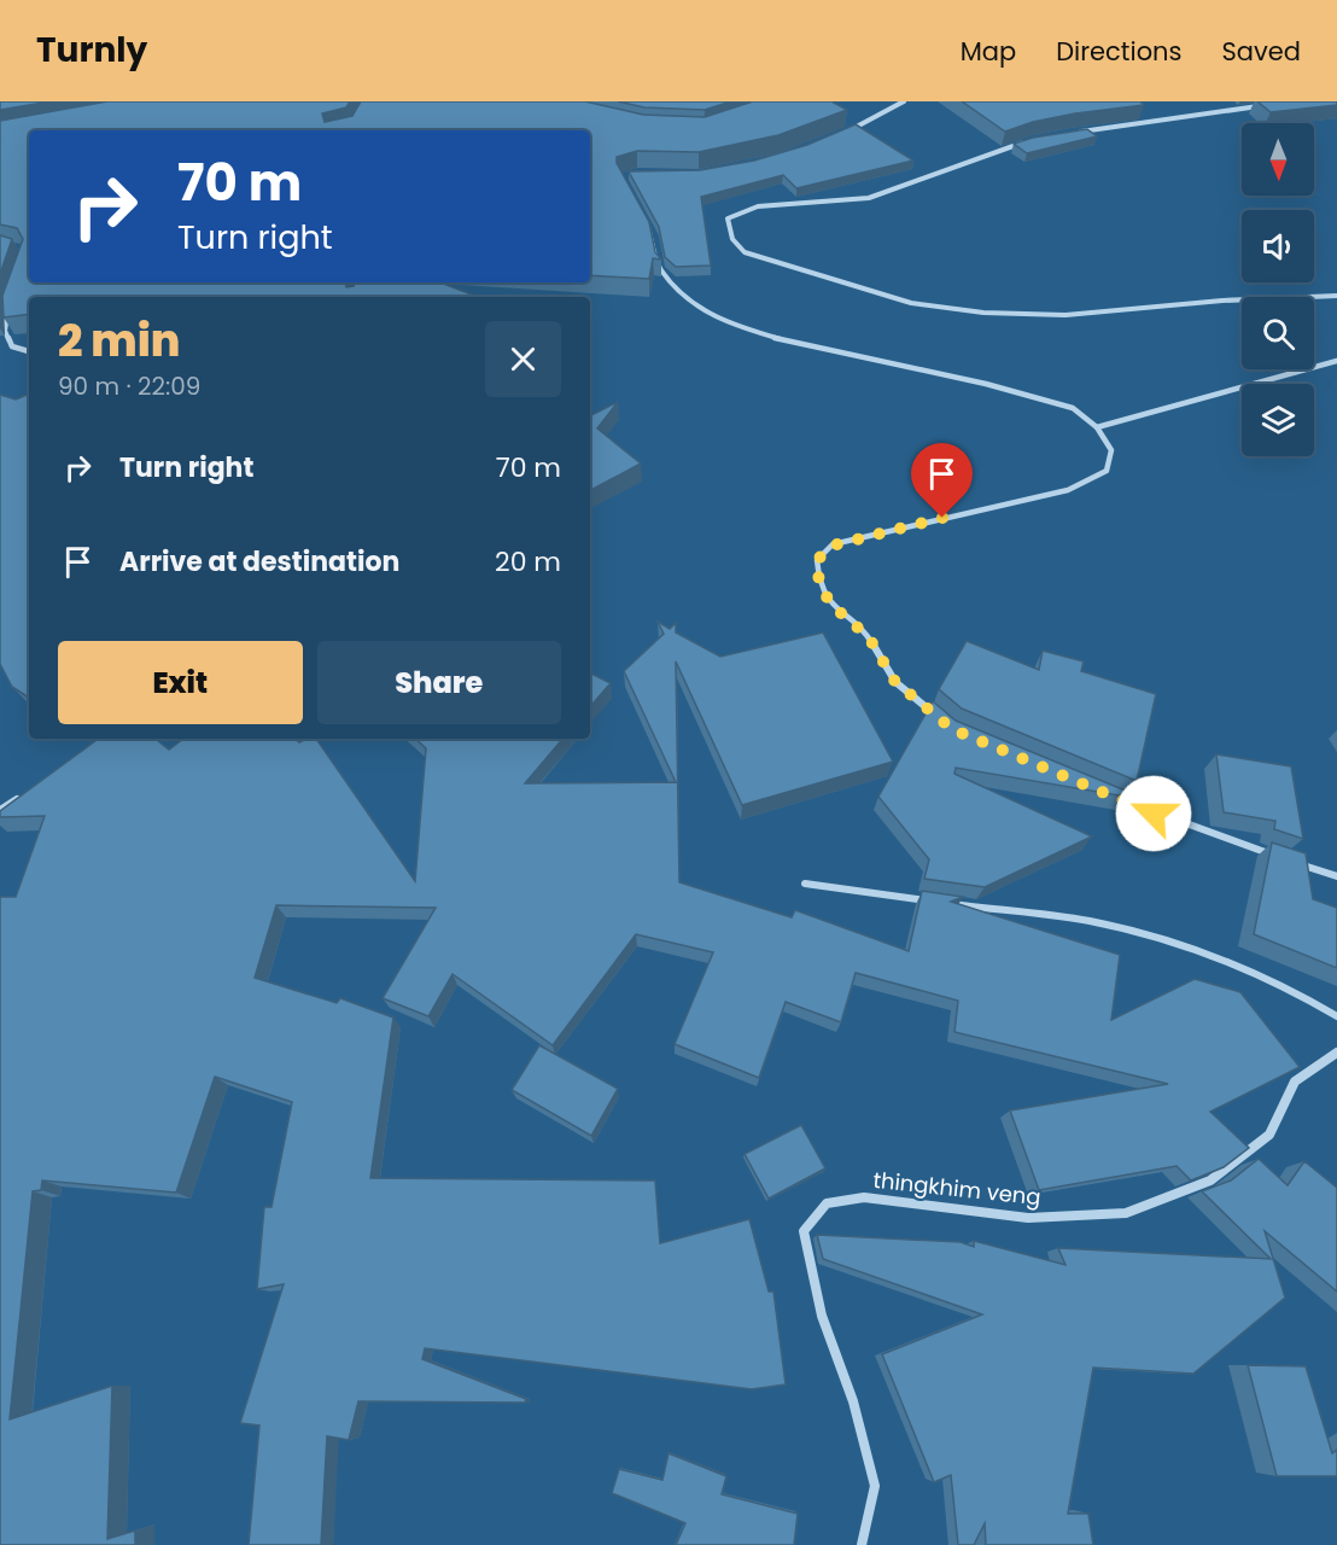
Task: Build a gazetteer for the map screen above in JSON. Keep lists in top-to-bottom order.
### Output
{
  "streets": {
    "street": ["thingkhim veng"]
  },
  "north": "bottom",
  "page": {
    "header": "Turnly",
    "nav": ["Map", "Directions", "Saved"],
    "turn": ["70 m", "Turn right"],
    "heading": ["2 min", "90 m · 22:09"],
    "list": [
      {
        "name": "Turn right",
        "value": "70 m"
      },
      {
        "name": "Arrive at destination",
        "value": "20 m"
      }
    ],
    "buttons": ["Exit", "Share"]
  }
}
